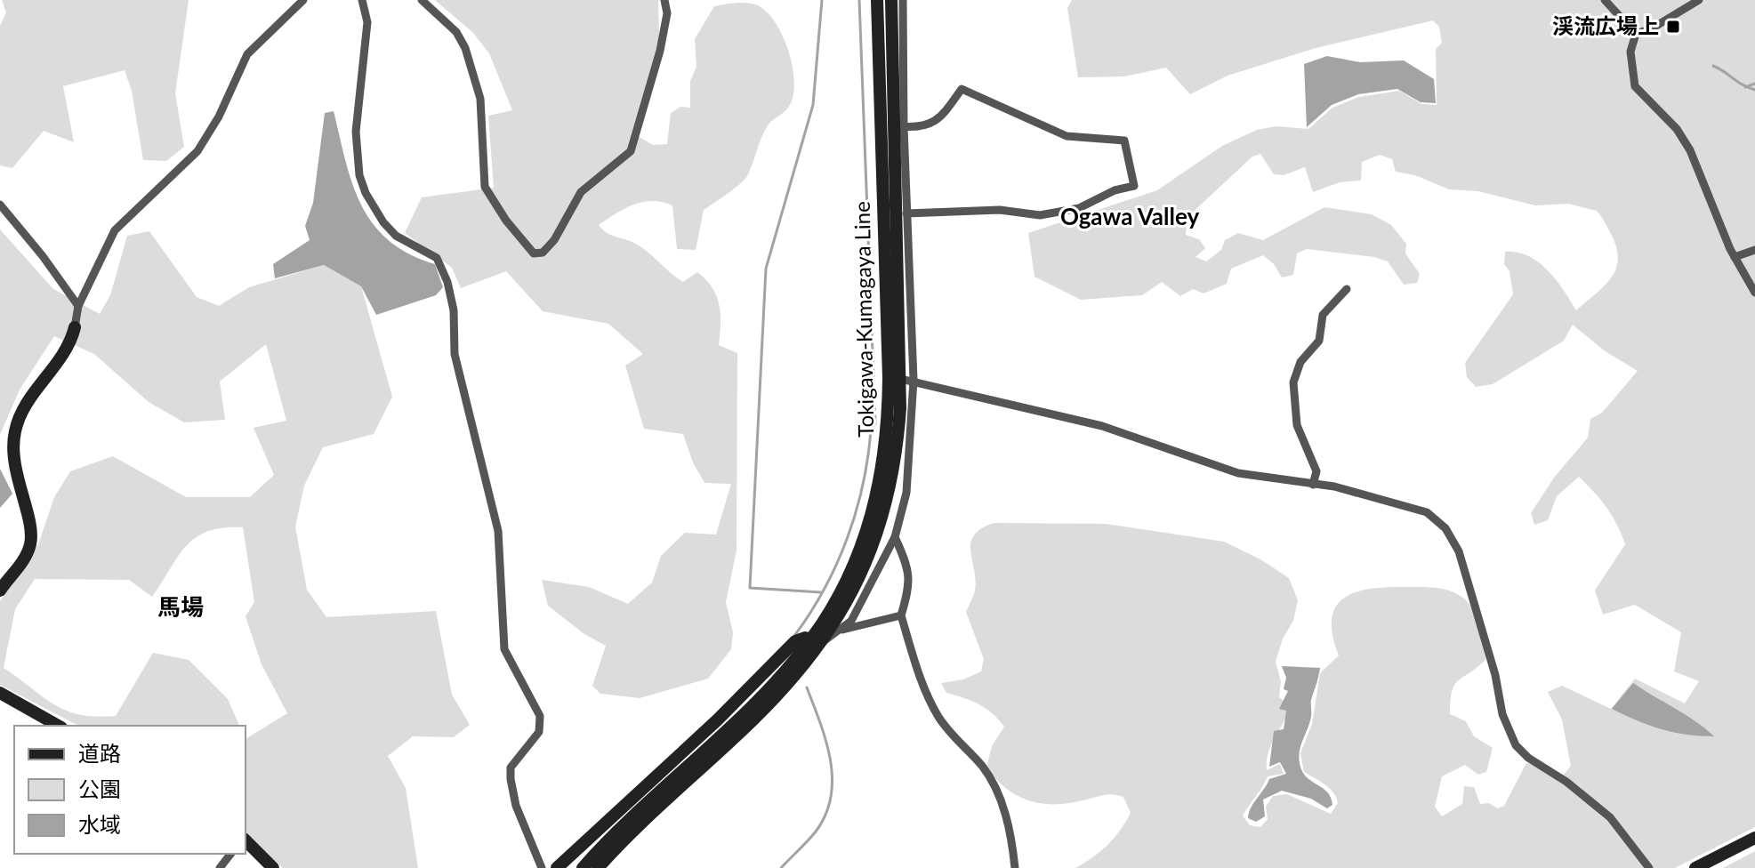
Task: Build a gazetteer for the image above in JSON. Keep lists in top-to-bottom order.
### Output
{
  "streets": {
    "main road": ["Tokigawa-Kumagaya Line"]
  },
  "districts": ["Ogawa Valley", "馬場"],
  "places": {
    "transit": ["渓流広場上"]
  },
  "legend": ["道路", "公園", "水域"]
}
